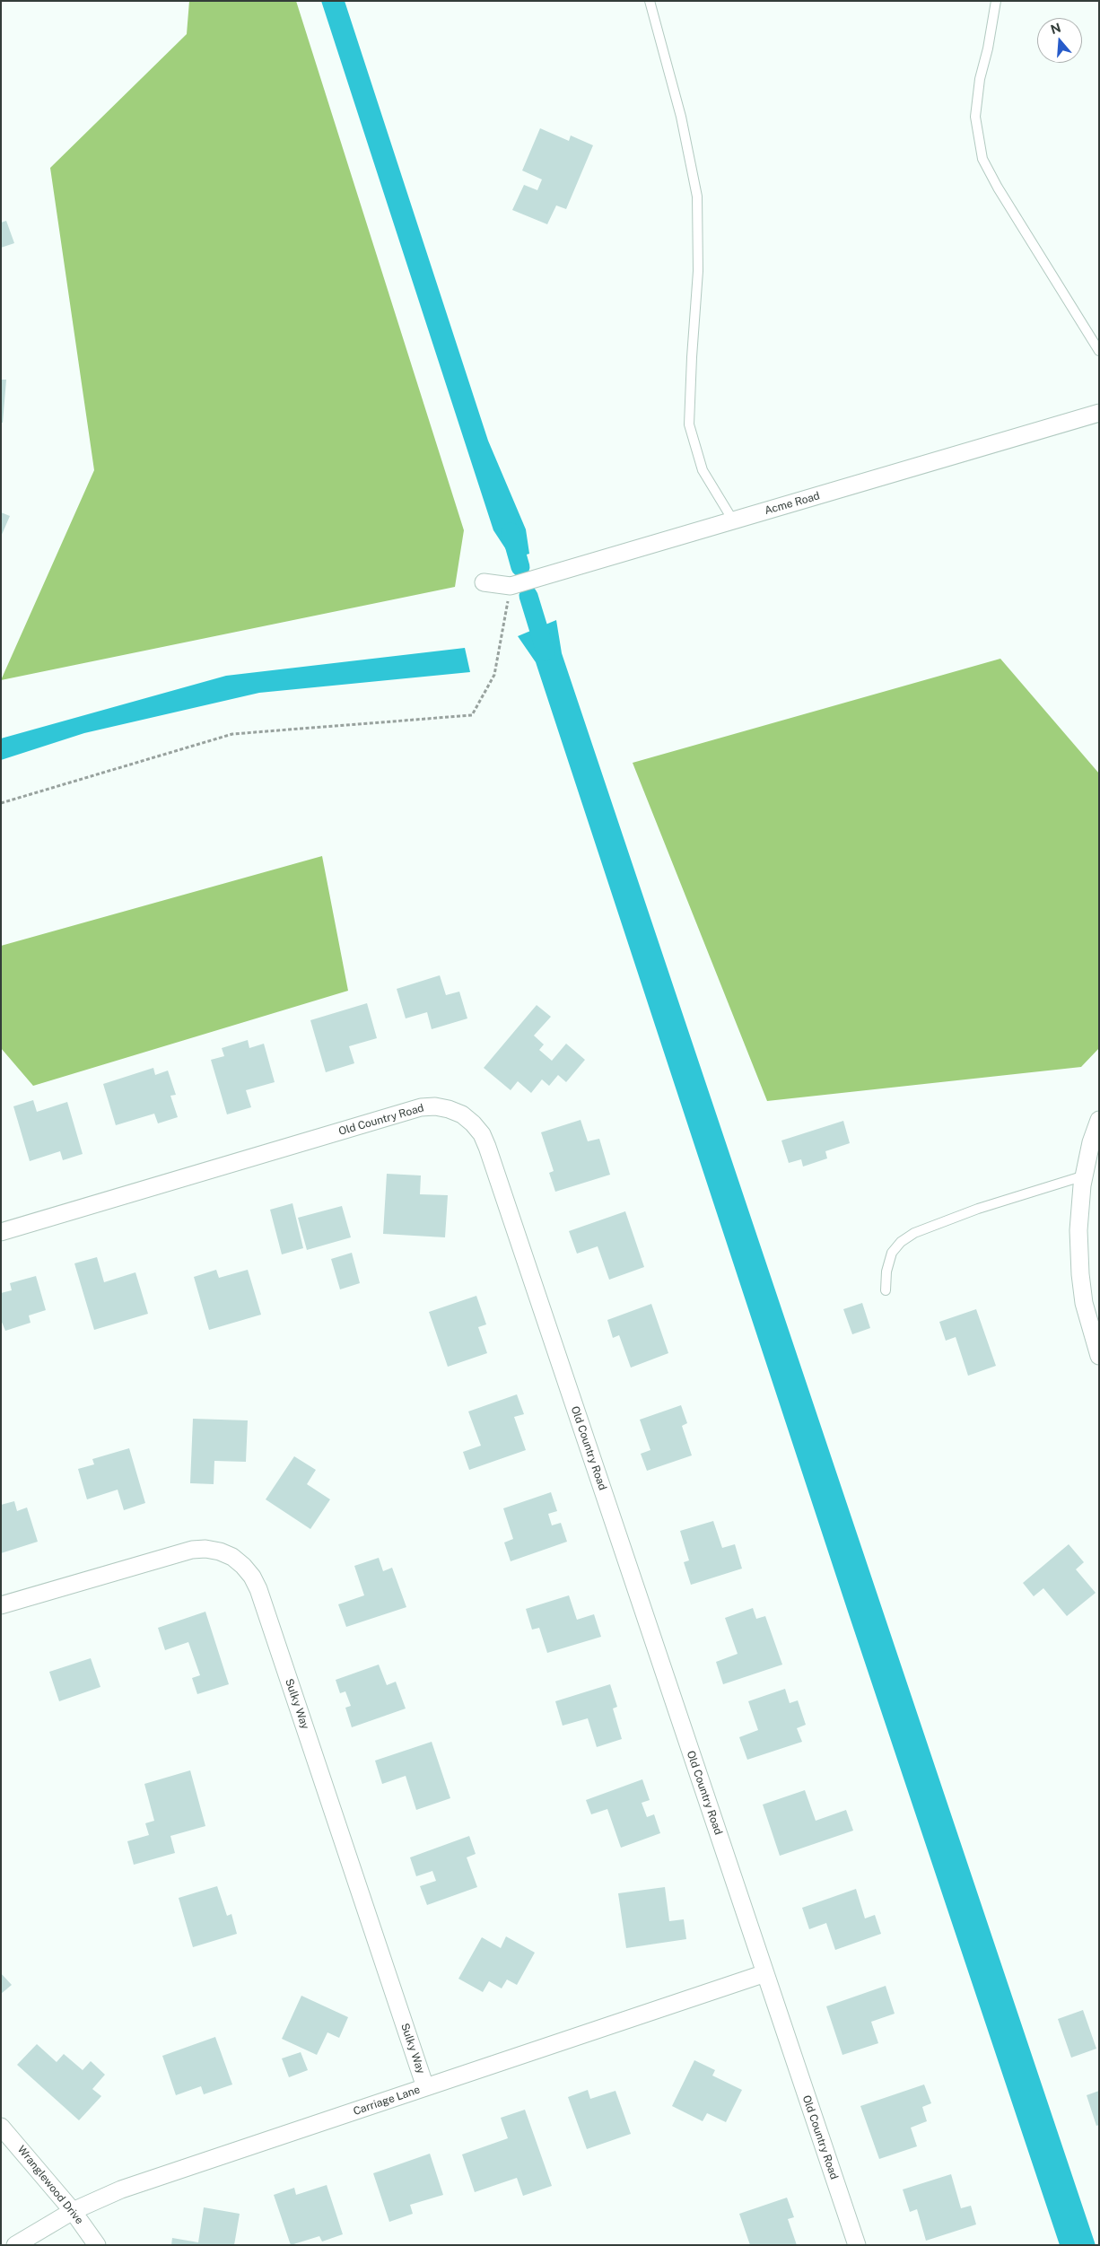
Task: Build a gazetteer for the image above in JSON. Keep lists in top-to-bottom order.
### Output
{
  "streets": {
    "street": [
      "Acme Road",
      "Old Country Road",
      "Sulky Way",
      "Carriage Lane",
      "Wranglewood Drive"
    ]
  },
  "crossings": [
    ["Old Country Road", "Carriage Lane"],
    ["Sulky Way", "Carriage Lane"],
    ["Carriage Lane", "Wranglewood Drive"]
  ],
  "north": "top"
}
